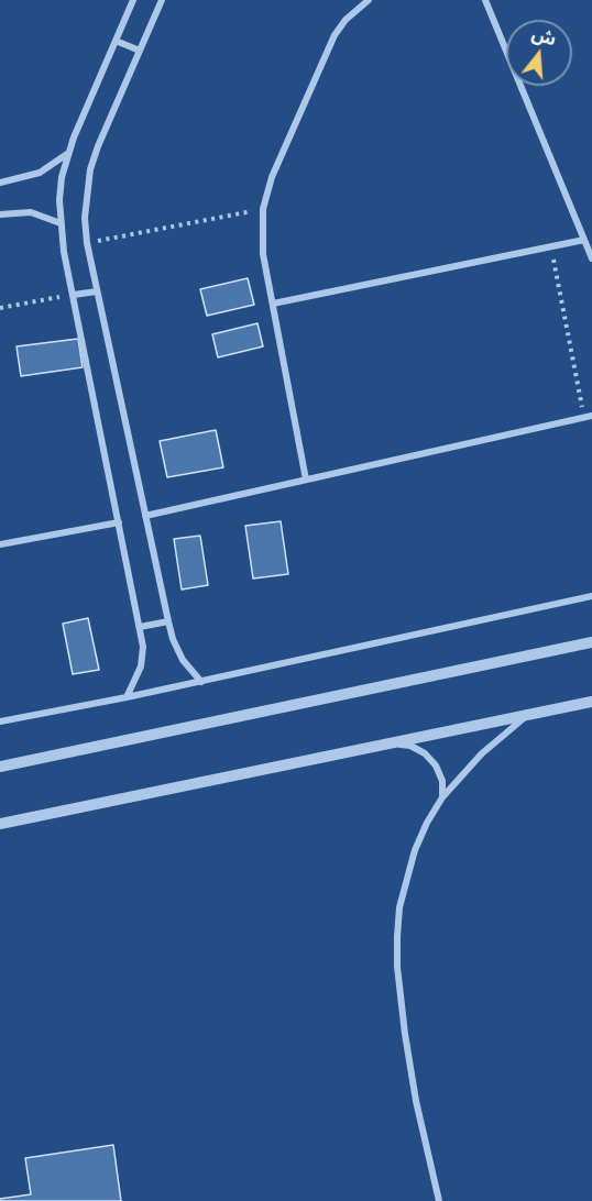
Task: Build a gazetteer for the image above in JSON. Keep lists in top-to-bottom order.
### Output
{
  "north": "top"
}
